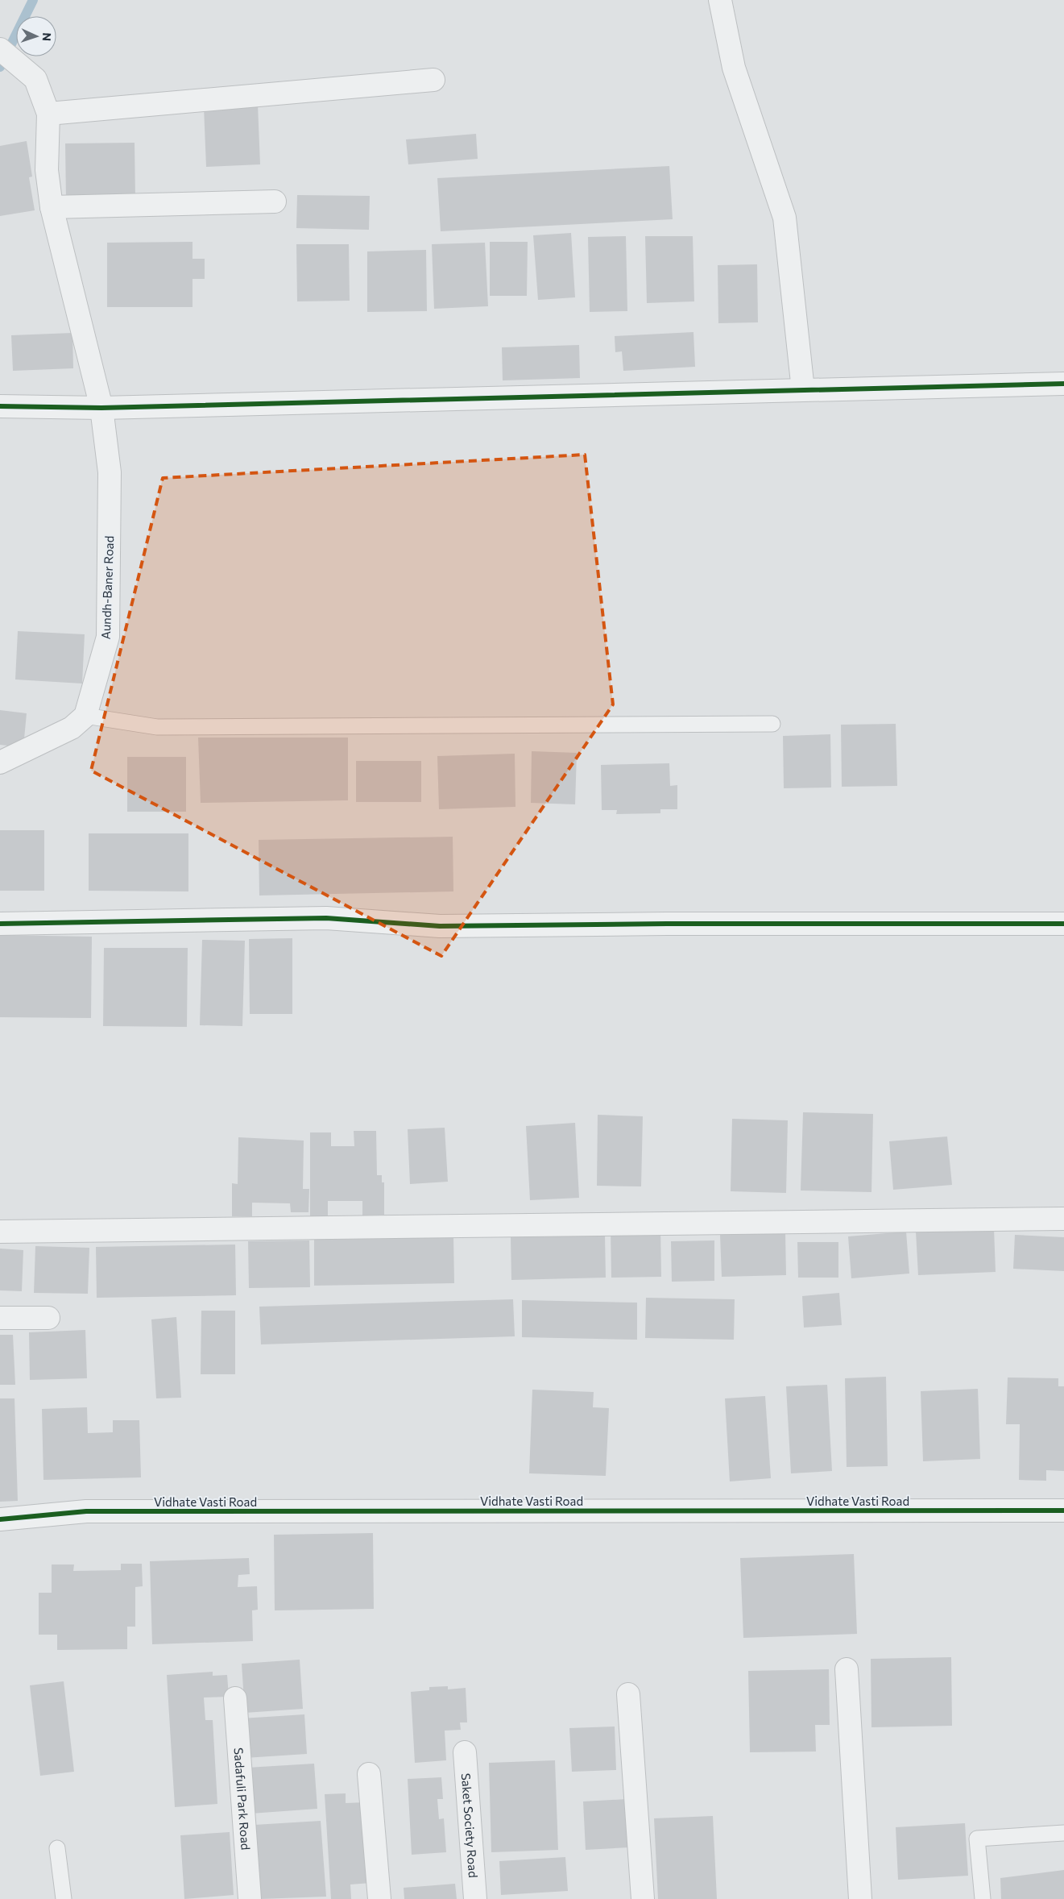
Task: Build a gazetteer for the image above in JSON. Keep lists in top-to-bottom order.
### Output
{
  "streets": {
    "street": [
      "Aundh-Baner Road",
      "Vidhate Vasti Road",
      "Sadafuli Park Road",
      "Saket Society Road"
    ]
  },
  "north": "right"
}
